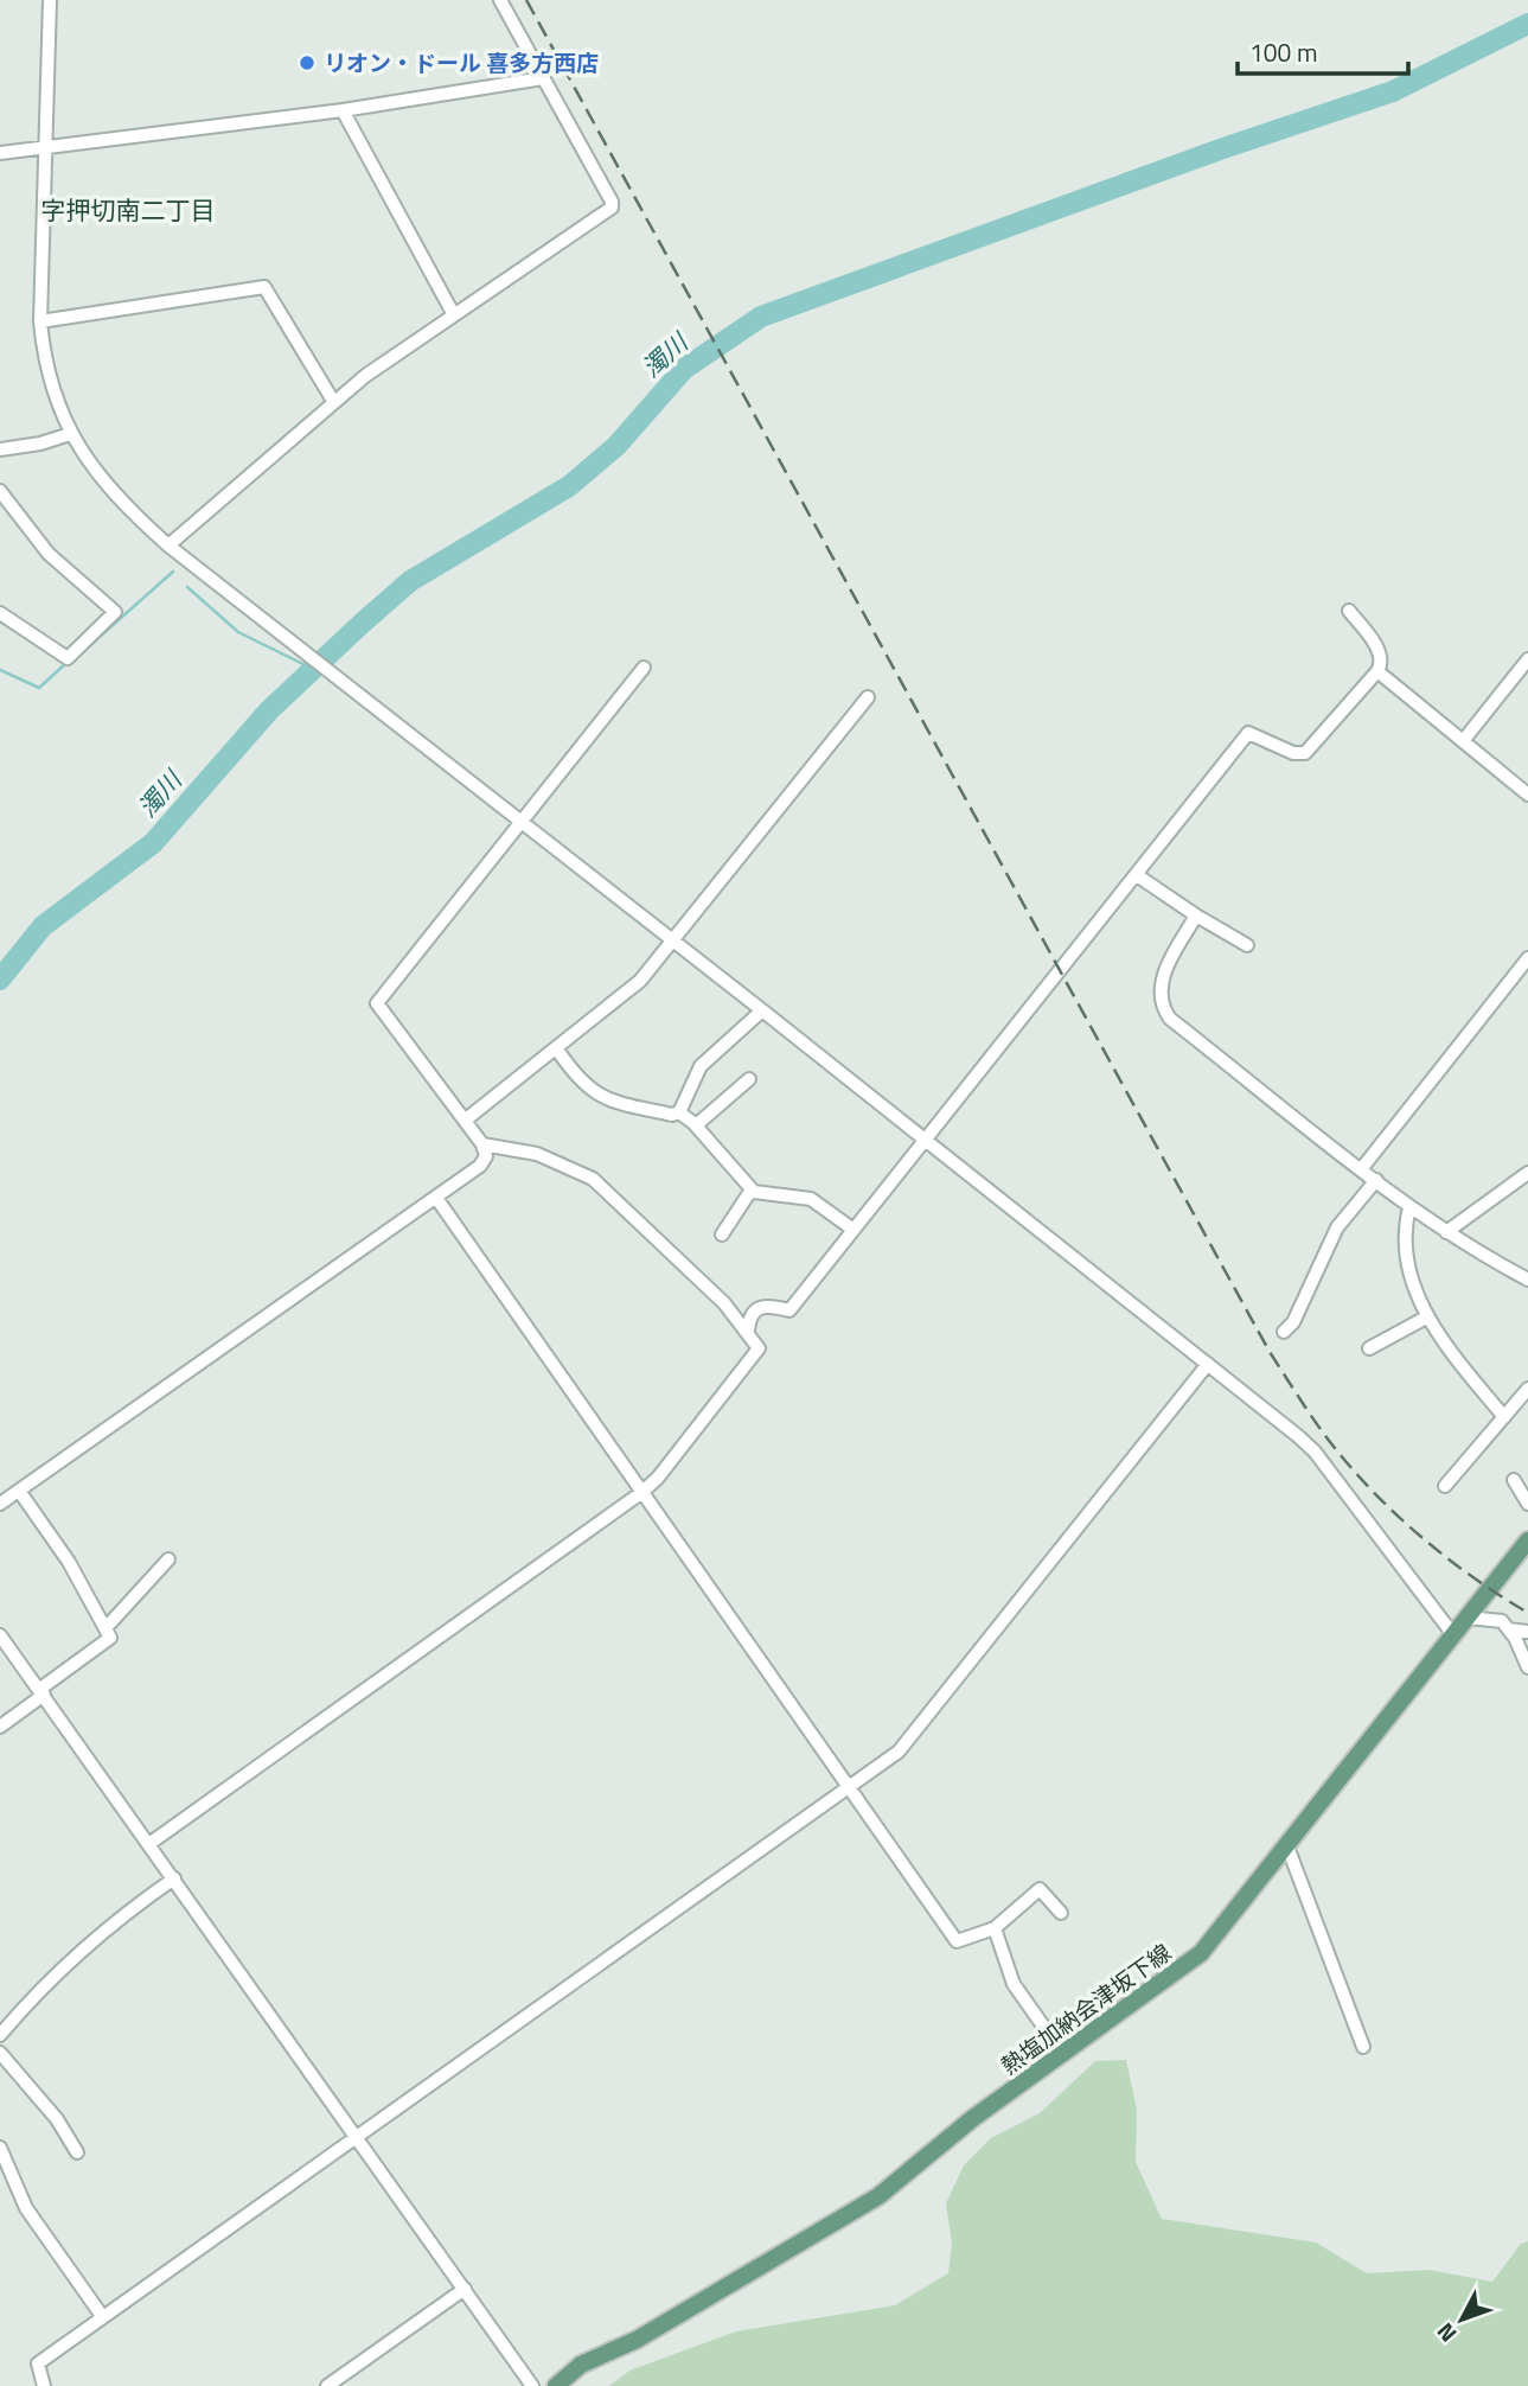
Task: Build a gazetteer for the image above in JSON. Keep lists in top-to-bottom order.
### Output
{
  "streets": {
    "main road": ["熱塩加納会津坂下線"]
  },
  "districts": ["字押切南二丁目"],
  "water": ["濁川"],
  "places": ["リオン・ドール 喜多方西店"],
  "scale_bar": "100 m",
  "north": "bottom left"
}
